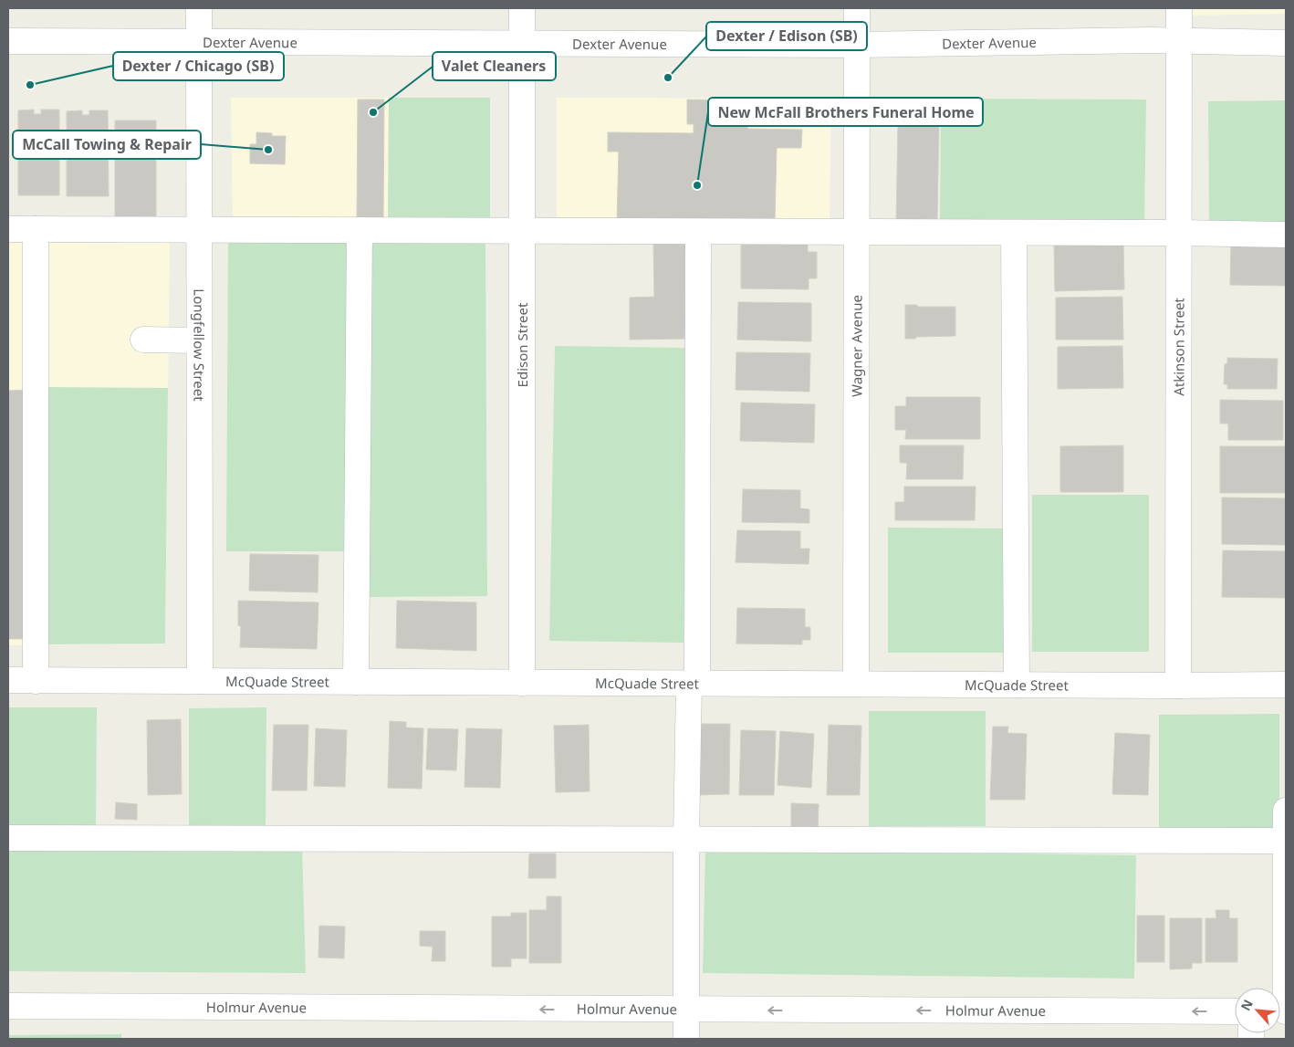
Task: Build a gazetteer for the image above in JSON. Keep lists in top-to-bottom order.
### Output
{
  "streets": {
    "street": [
      "Dexter Avenue",
      "Longfellow Street",
      "Edison Street",
      "Wagner Avenue",
      "Atkinson Street",
      "McQuade Street",
      "Holmur Avenue"
    ]
  },
  "crossings": [
    ["Dexter Avenue", "Longfellow Street"],
    ["Dexter Avenue", "Edison Street"],
    ["Dexter Avenue", "Wagner Avenue"],
    ["Dexter Avenue", "Atkinson Street"],
    ["Longfellow Street", "McQuade Street"],
    ["Edison Street", "McQuade Street"],
    ["Wagner Avenue", "McQuade Street"],
    ["Atkinson Street", "McQuade Street"]
  ],
  "places": [
    "Dexter / Edison (SB)",
    "Dexter / Chicago (SB)",
    "Valet Cleaners",
    "McCall Towing & Repair",
    "New McFall Brothers Funeral Home"
  ],
  "north": "top left"
}
